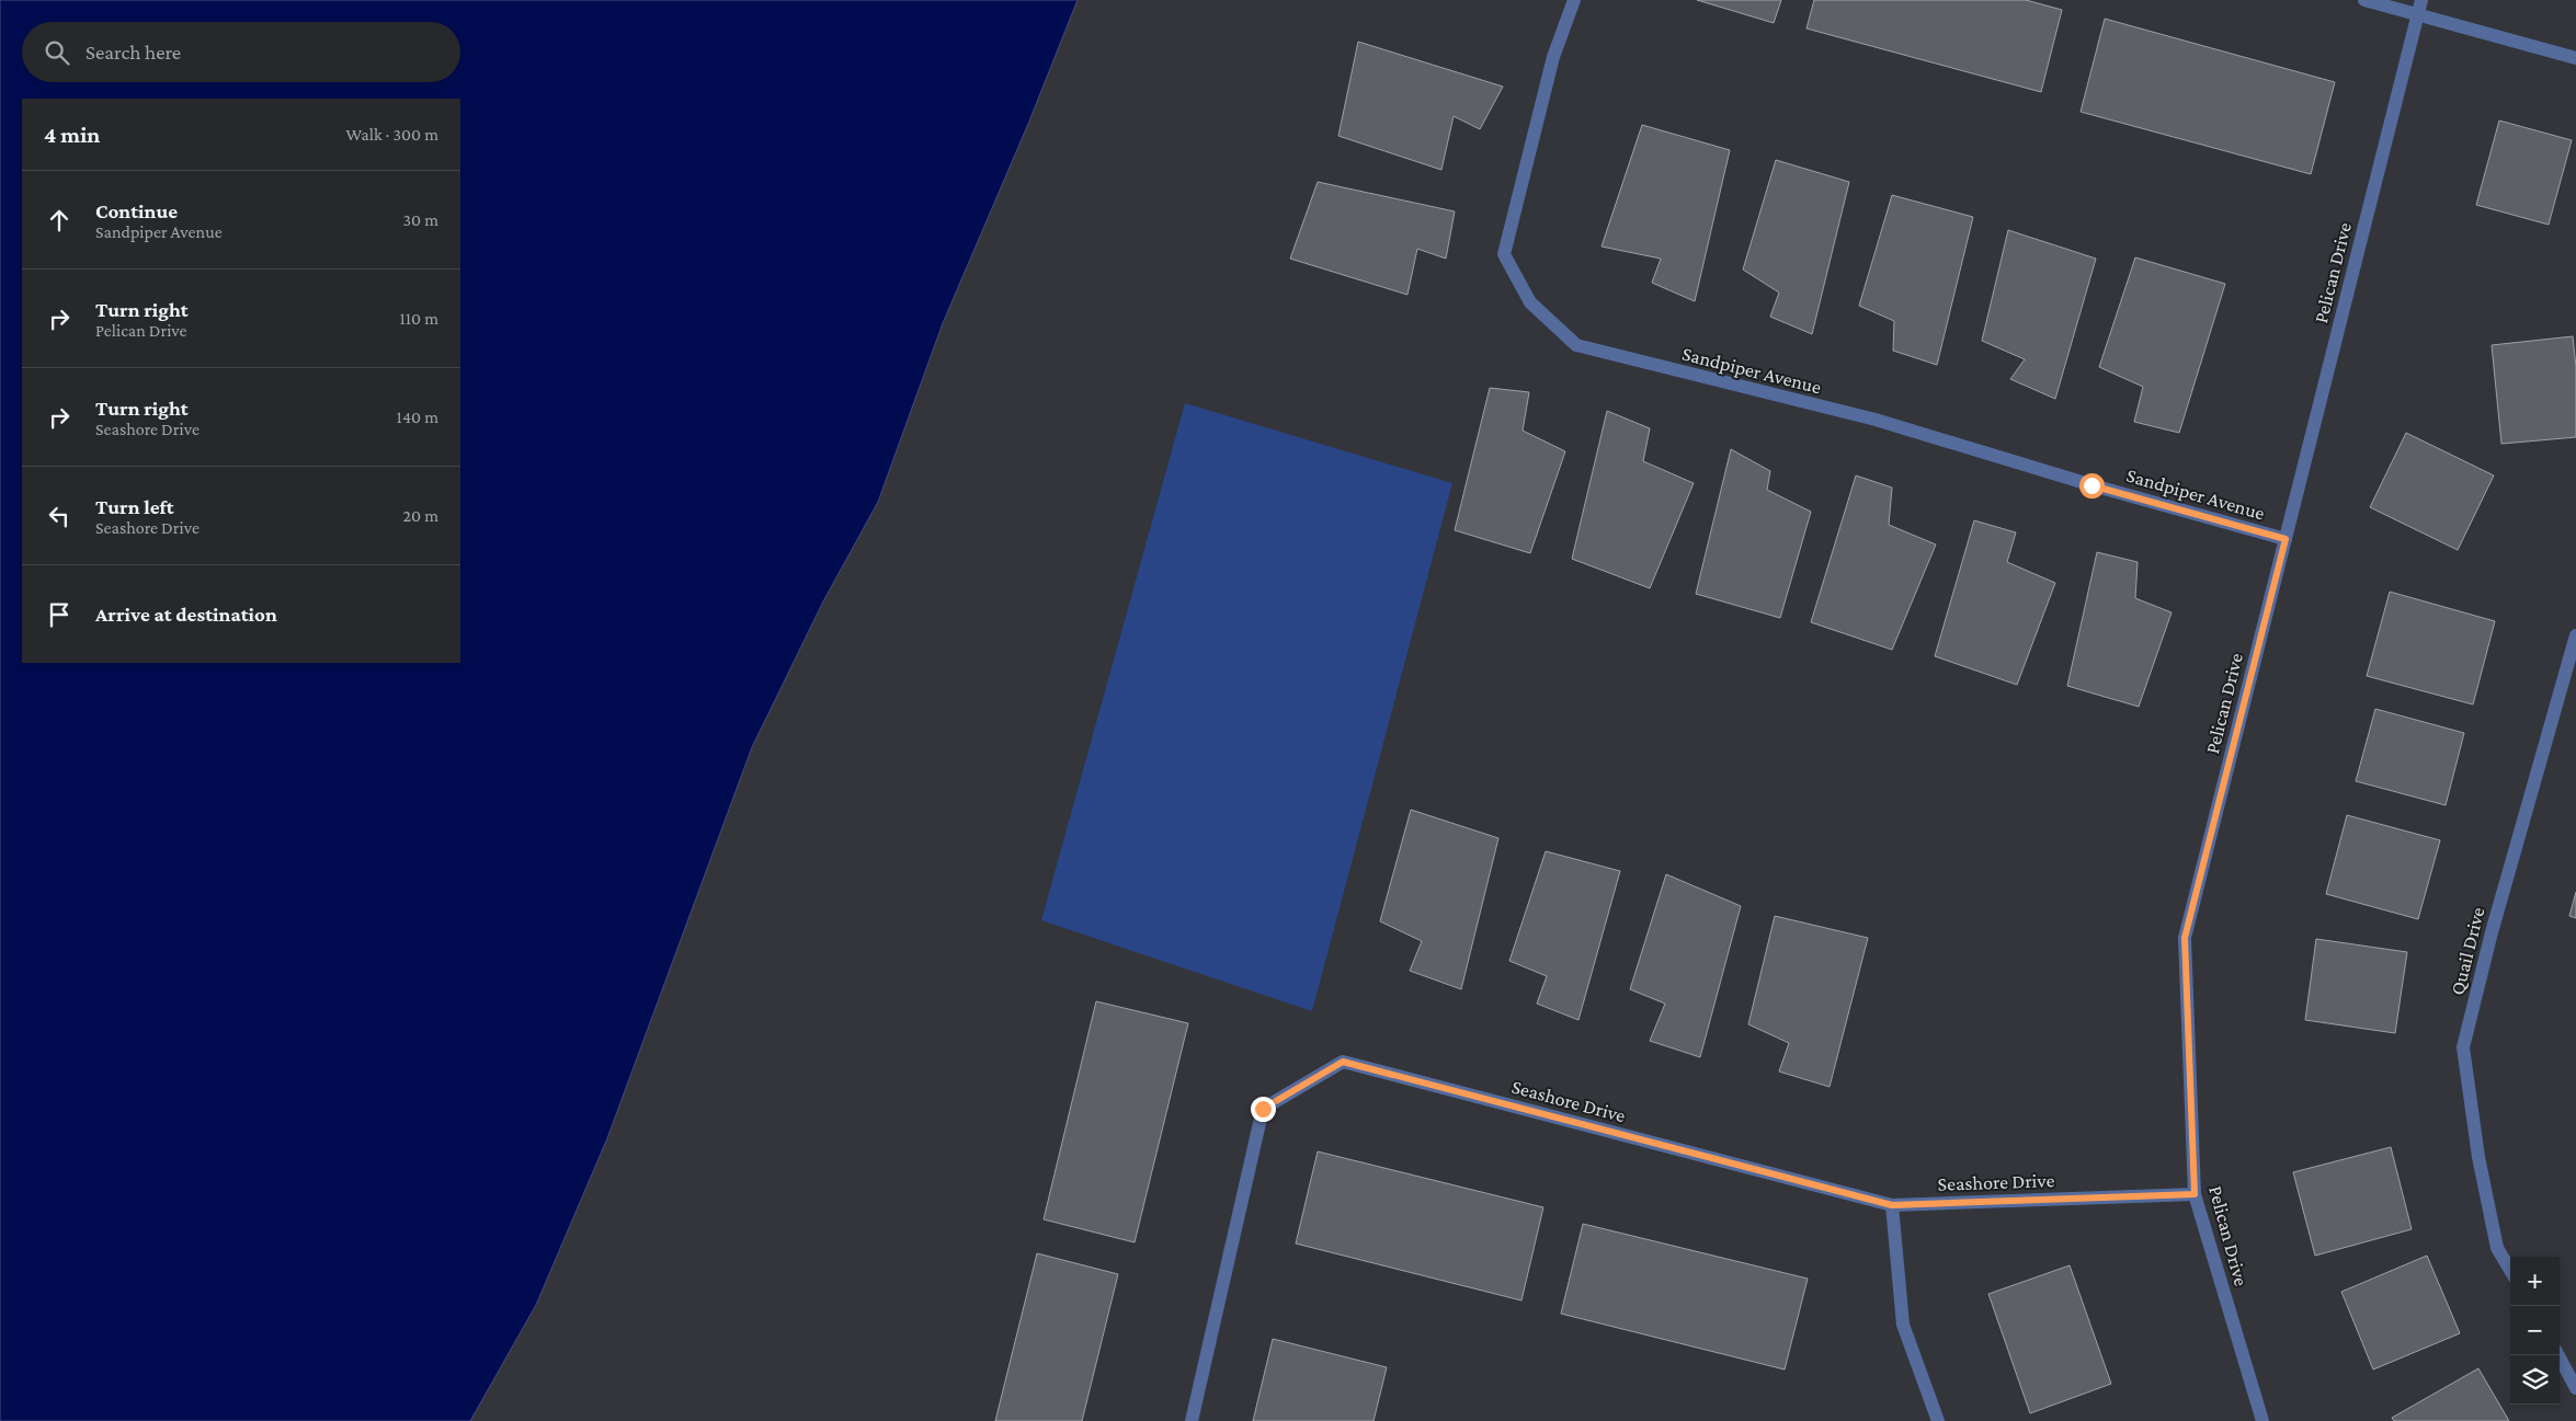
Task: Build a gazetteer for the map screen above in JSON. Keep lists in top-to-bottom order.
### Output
{
  "streets": {
    "street": [
      "Pelican Drive",
      "Sandpiper Avenue",
      "Quail Drive",
      "Seashore Drive"
    ]
  },
  "crossings": [
    ["Pelican Drive", "Sandpiper Avenue"],
    ["Pelican Drive", "Seashore Drive"]
  ],
  "page": {
    "search": "Search here",
    "heading": ["4 min", "Walk · 300 m"],
    "list": [
      ["Continue", "Sandpiper Avenue", "30 m"],
      ["Turn right", "Pelican Drive", "110 m"],
      ["Turn right", "Seashore Drive", "140 m"],
      ["Turn left", "Seashore Drive", "20 m"],
      "Arrive at destination"
    ],
    "map_buttons": ["+", "−"]
  }
}
